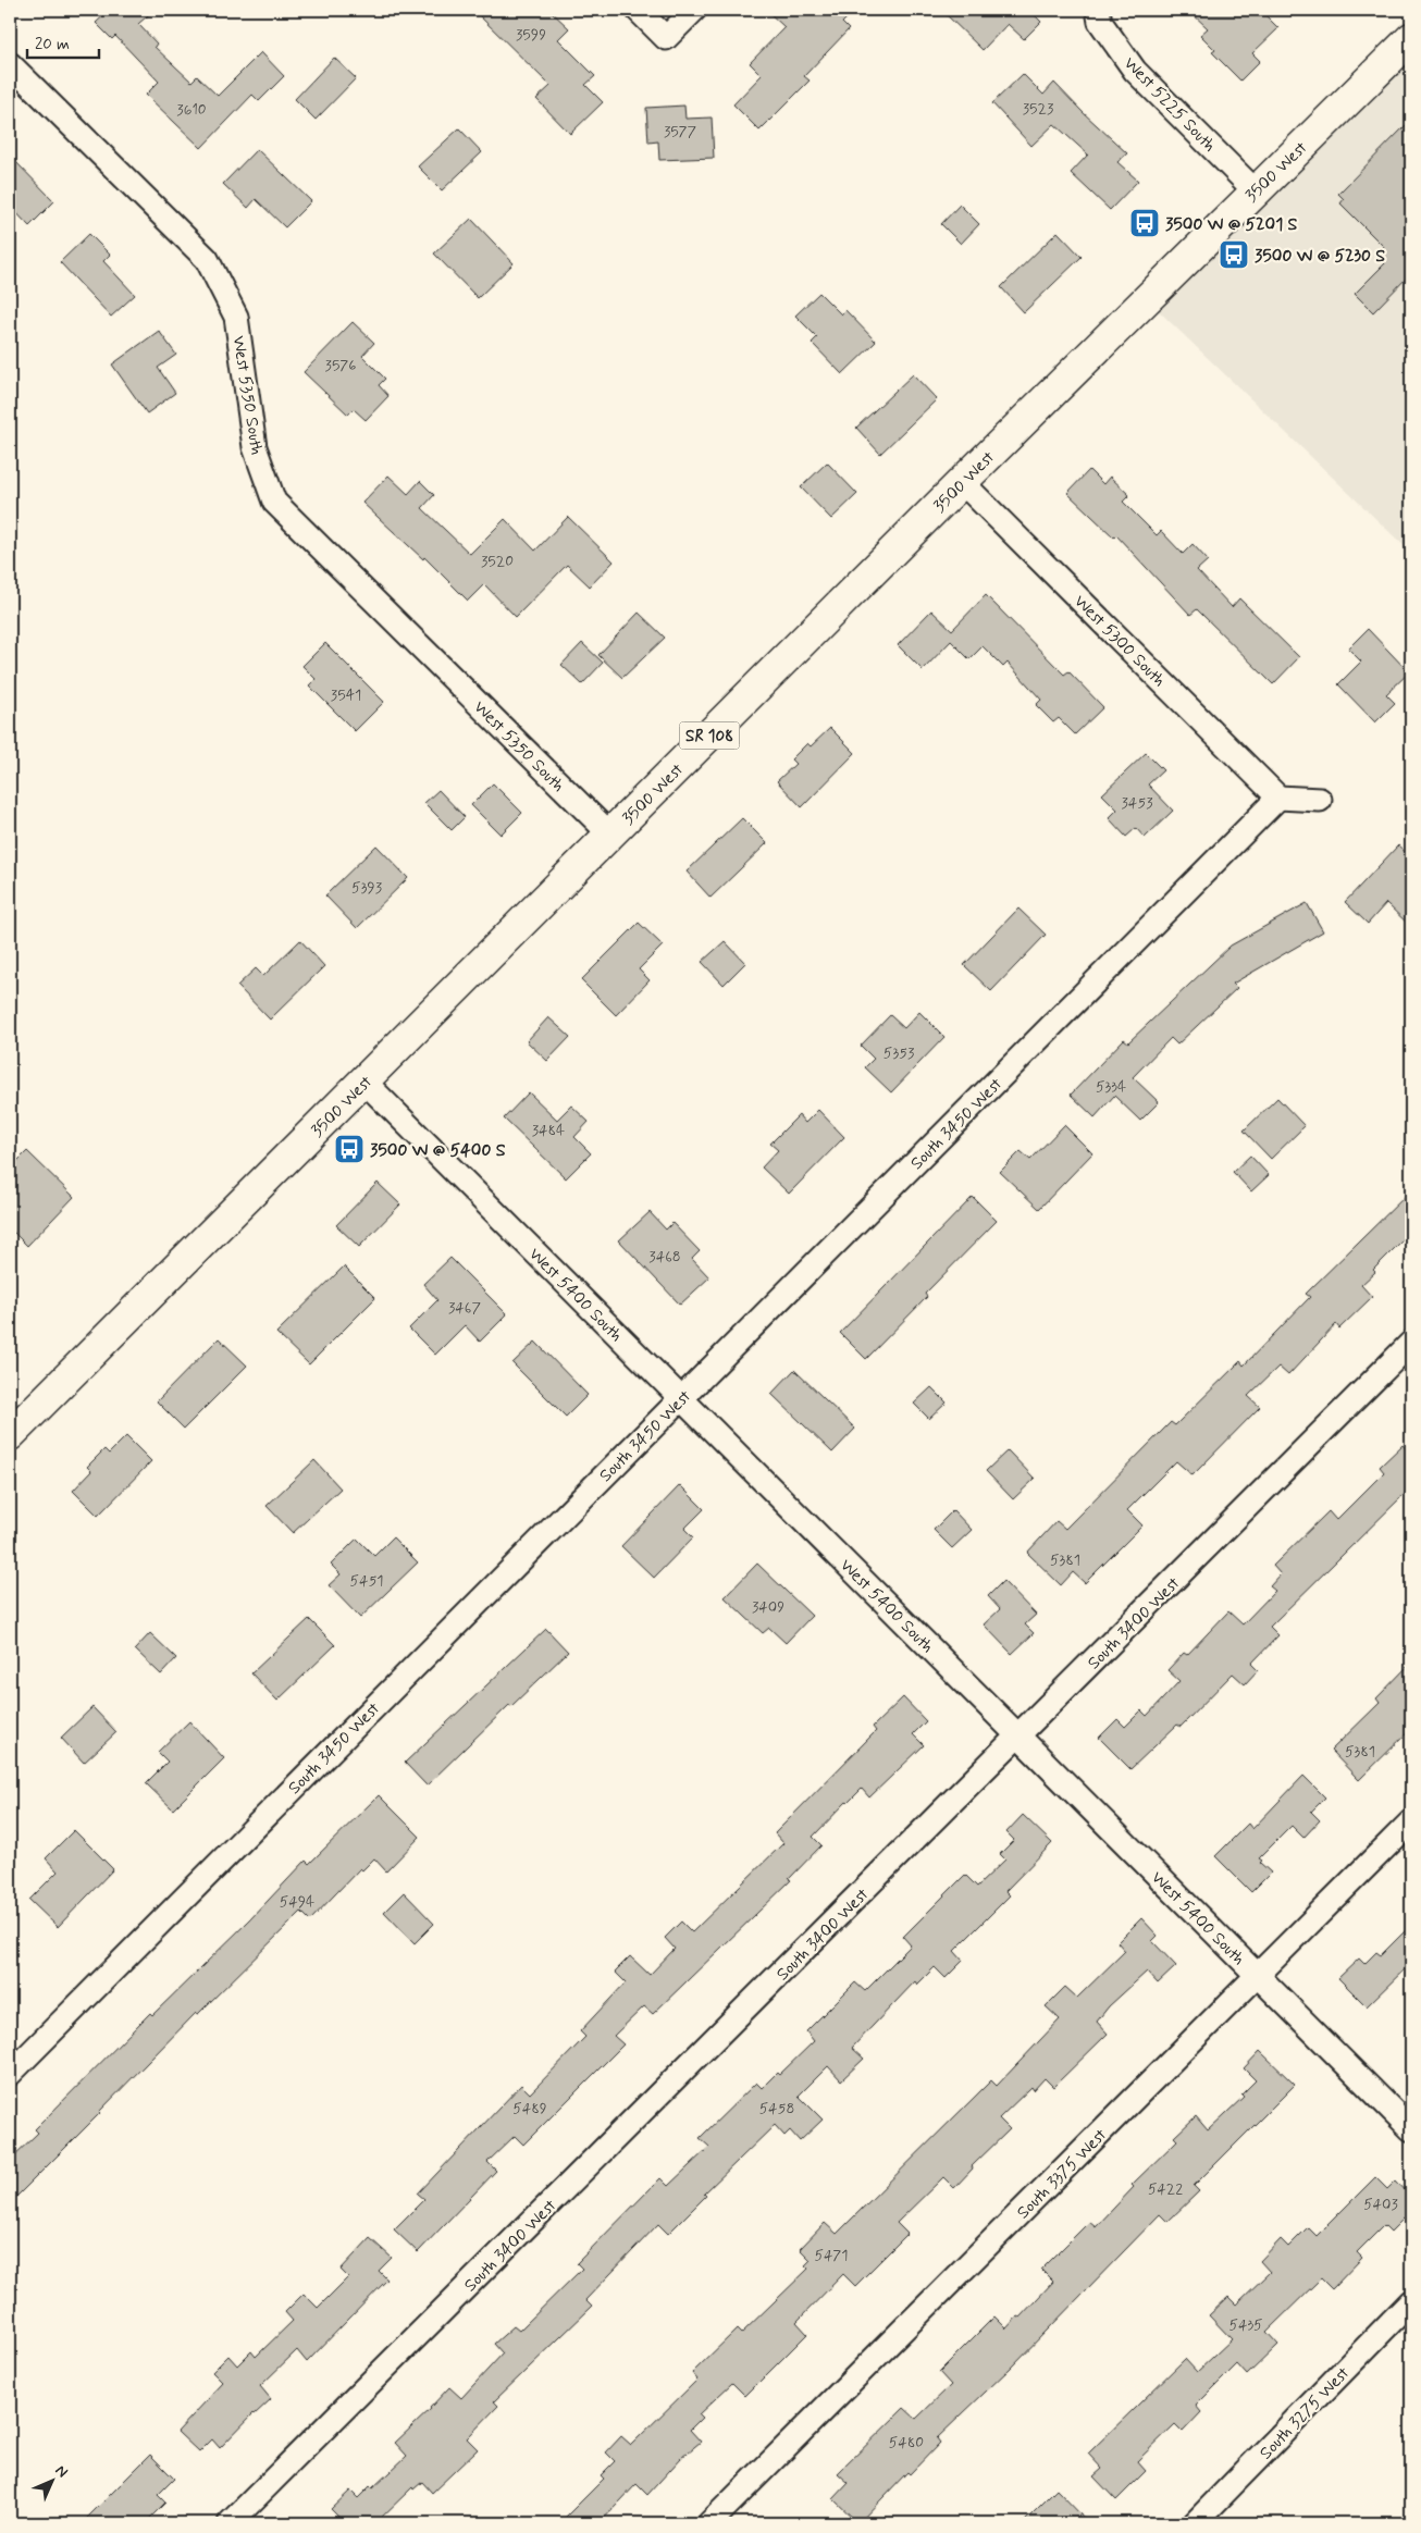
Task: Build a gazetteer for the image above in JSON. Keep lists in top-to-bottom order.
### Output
{
  "streets": {
    "main road": ["3500 West", "SR 108"],
    "street": [
      "West 5225 South",
      "West 5350 South",
      "West 5300 South",
      "South 3450 West",
      "West 5400 South",
      "South 3400 West",
      "South 3375 West",
      "South 3275 West"
    ]
  },
  "crossings": [
    ["West 5225 South", "3500 West"],
    ["3500 West", "West 5350 South"],
    ["3500 West", "West 5300 South"],
    ["3500 West", "West 5400 South"],
    ["West 5300 South", "South 3450 West"],
    ["South 3450 West", "West 5400 South"],
    ["West 5400 South", "South 3400 West"],
    ["West 5400 South", "South 3375 West"]
  ],
  "places": {
    "bus stop": ["3500 W @ 5201 S", "3500 W @ 5230 S", "3500 W @ 5400 S"]
  },
  "house_numbers": [
    "3599",
    "3523",
    "3610",
    "3577",
    "3576",
    "3520",
    "3541",
    "3453",
    "5393",
    "5353",
    "5334",
    "3484",
    "3468",
    "3467",
    "5381",
    "5451",
    "3409",
    "5381",
    "5494",
    "5489",
    "5458",
    "5422",
    "5403",
    "5471",
    "5435",
    "5480"
  ],
  "scale_bar": "20 m",
  "north": "top right"
}
